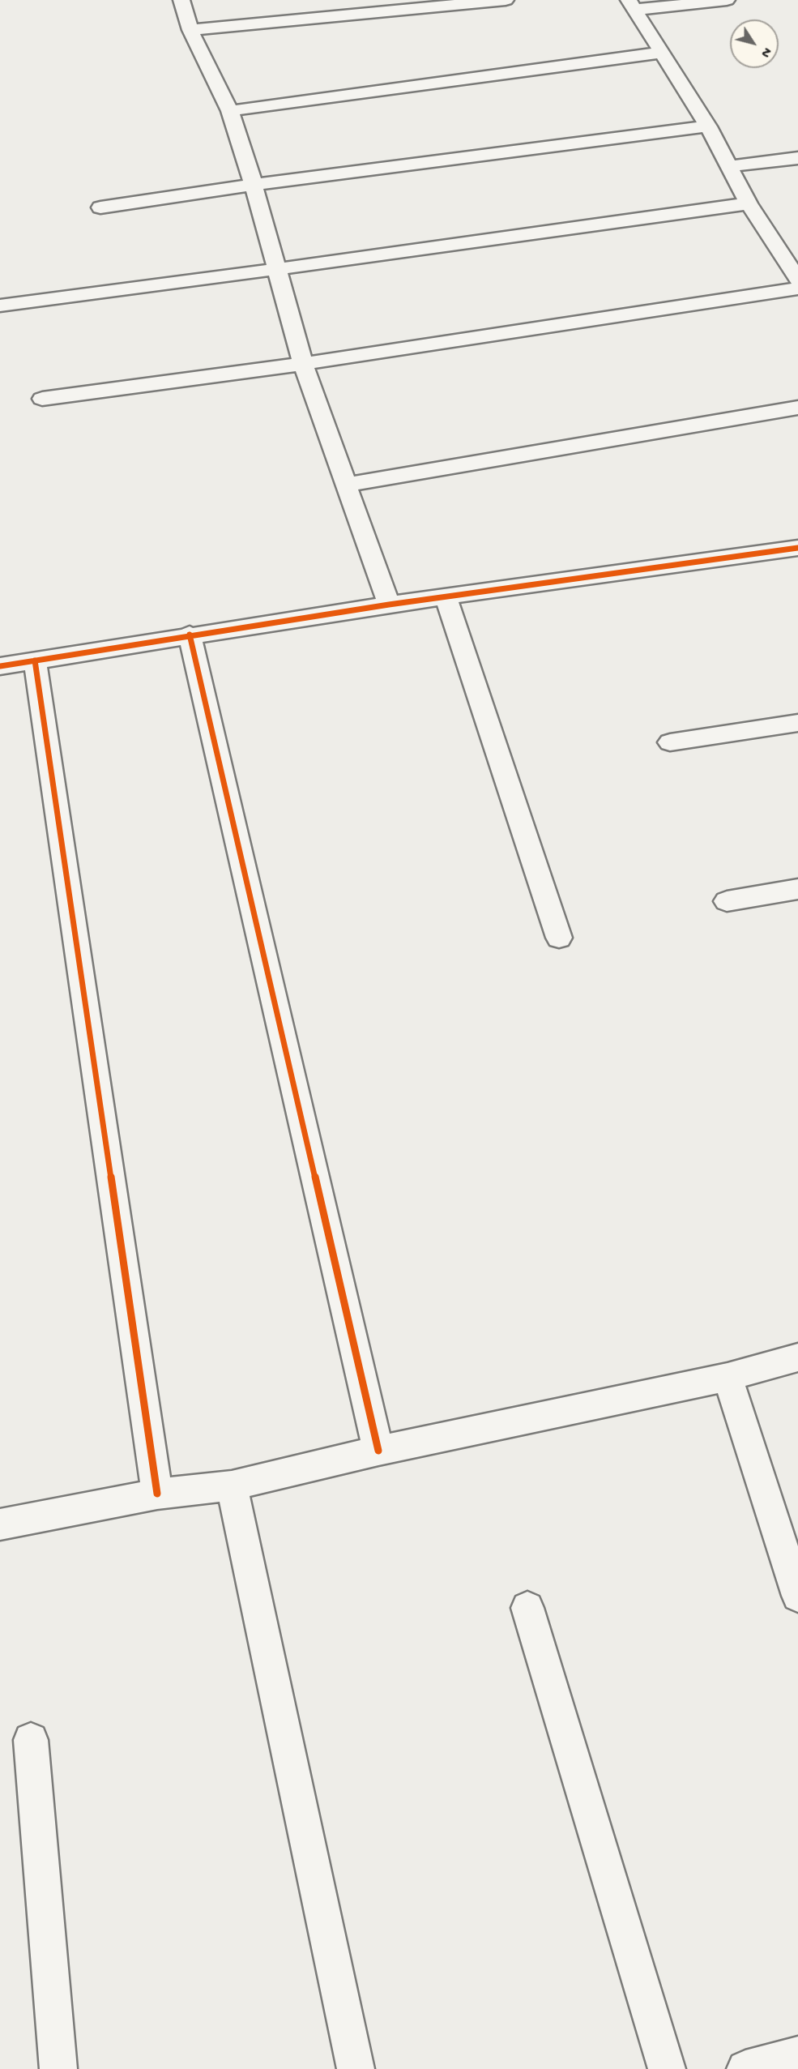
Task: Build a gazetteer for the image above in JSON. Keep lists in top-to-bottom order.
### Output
{
  "north": "bottom right"
}
